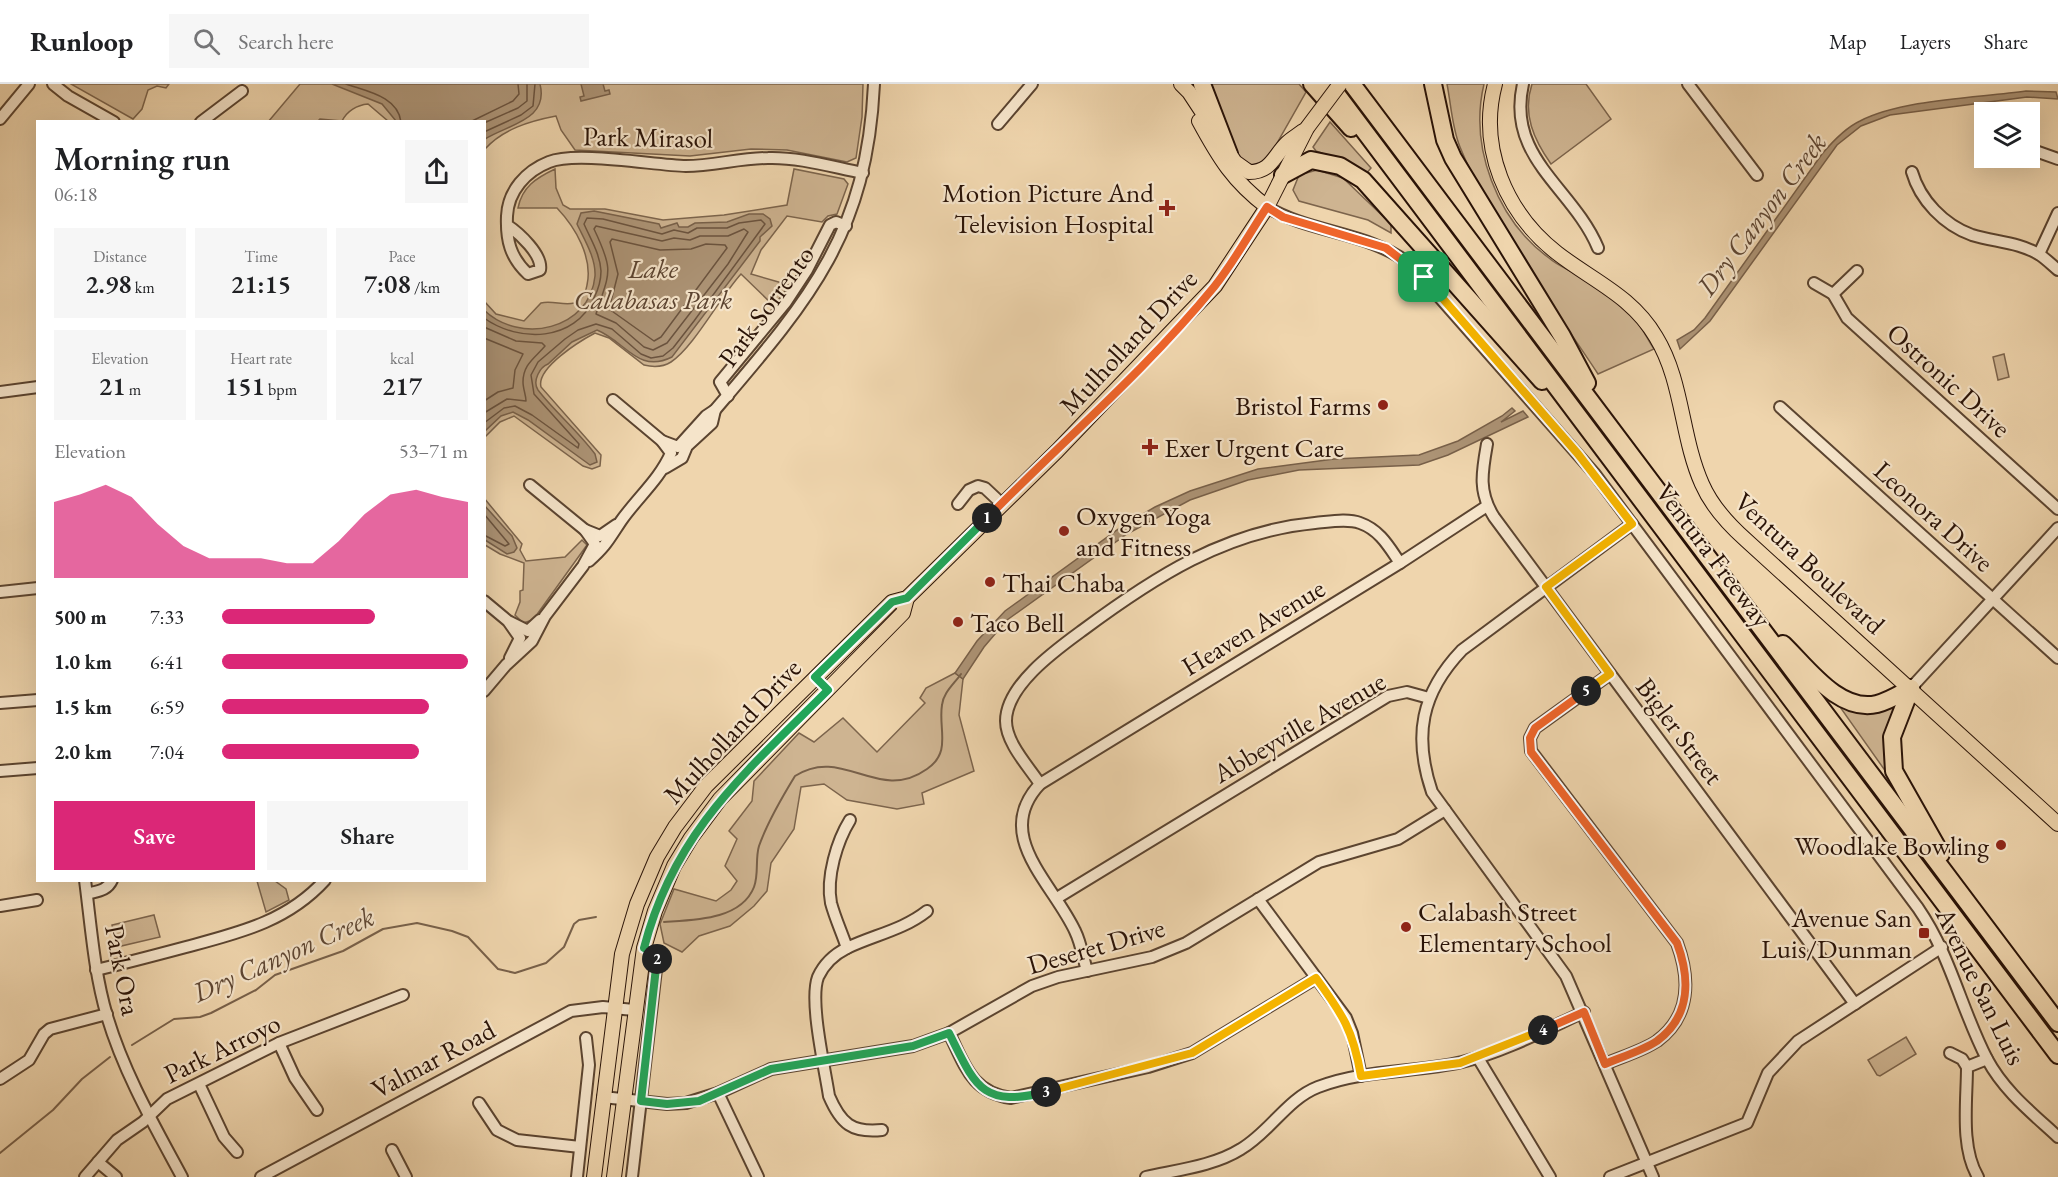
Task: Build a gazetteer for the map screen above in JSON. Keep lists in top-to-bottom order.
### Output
{
  "streets": {
    "highway": ["Ventura Freeway"],
    "main road": ["Mulholland Drive", "Ventura Boulevard"],
    "street": [
      "Park Mirasol",
      "Park Sorrento",
      "Ostronic Drive",
      "Leonora Drive",
      "Heaven Avenue",
      "Abbeyville Avenue",
      "Bigler Street",
      "Deseret Drive",
      "Park Ora",
      "Avenue San Luis",
      "Park Arroyo",
      "Valmar Road"
    ]
  },
  "crossings": [
    ["Park Mirasol", "Park Sorrento"],
    ["Mulholland Drive", "Deseret Drive"],
    ["Mulholland Drive", "Avenue San Luis"],
    ["Mulholland Drive", "Valmar Road"],
    ["Heaven Avenue", "Bigler Street"],
    ["Abbeyville Avenue", "Bigler Street"],
    ["Abbeyville Avenue", "Avenue San Luis"],
    ["Park Ora", "Park Arroyo"]
  ],
  "water": ["Dry Canyon Creek"],
  "parks": ["Lake Calabasas Park"],
  "places": {
    "health": ["Motion Picture And Television Hospital", "Exer Urgent Care"],
    "other": [
      "Bristol Farms",
      "Oxygen Yoga and Fitness",
      "Thai Chaba",
      "Taco Bell",
      "Woodlake Bowling",
      "Calabash Street Elementary School"
    ],
    "transit": ["Avenue San Luis/Dunman"]
  },
  "page": {
    "header": "Runloop",
    "search": "Search here",
    "nav": ["Map", "Layers", "Share"],
    "heading": ["Morning run", "06:18"],
    "stats": [
      ["Distance", "2.98 km"],
      ["Time", "21:15"],
      ["Pace", "7:08 /km"],
      ["Elevation", "21 m"],
      ["Heart rate", "151 bpm"],
      ["kcal", "217"]
    ],
    "chart": ["Elevation", "53–71 m"],
    "pins": [
      "1",
      "5",
      "2",
      "4",
      "3"
    ],
    "list": [
      {
        "name": "500 m",
        "note": "7:33"
      },
      {
        "name": "1.0 km",
        "note": "6:41"
      },
      {
        "name": "1.5 km",
        "note": "6:59"
      },
      {
        "name": "2.0 km",
        "note": "7:04"
      }
    ],
    "buttons": ["Save", "Share"]
  }
}
